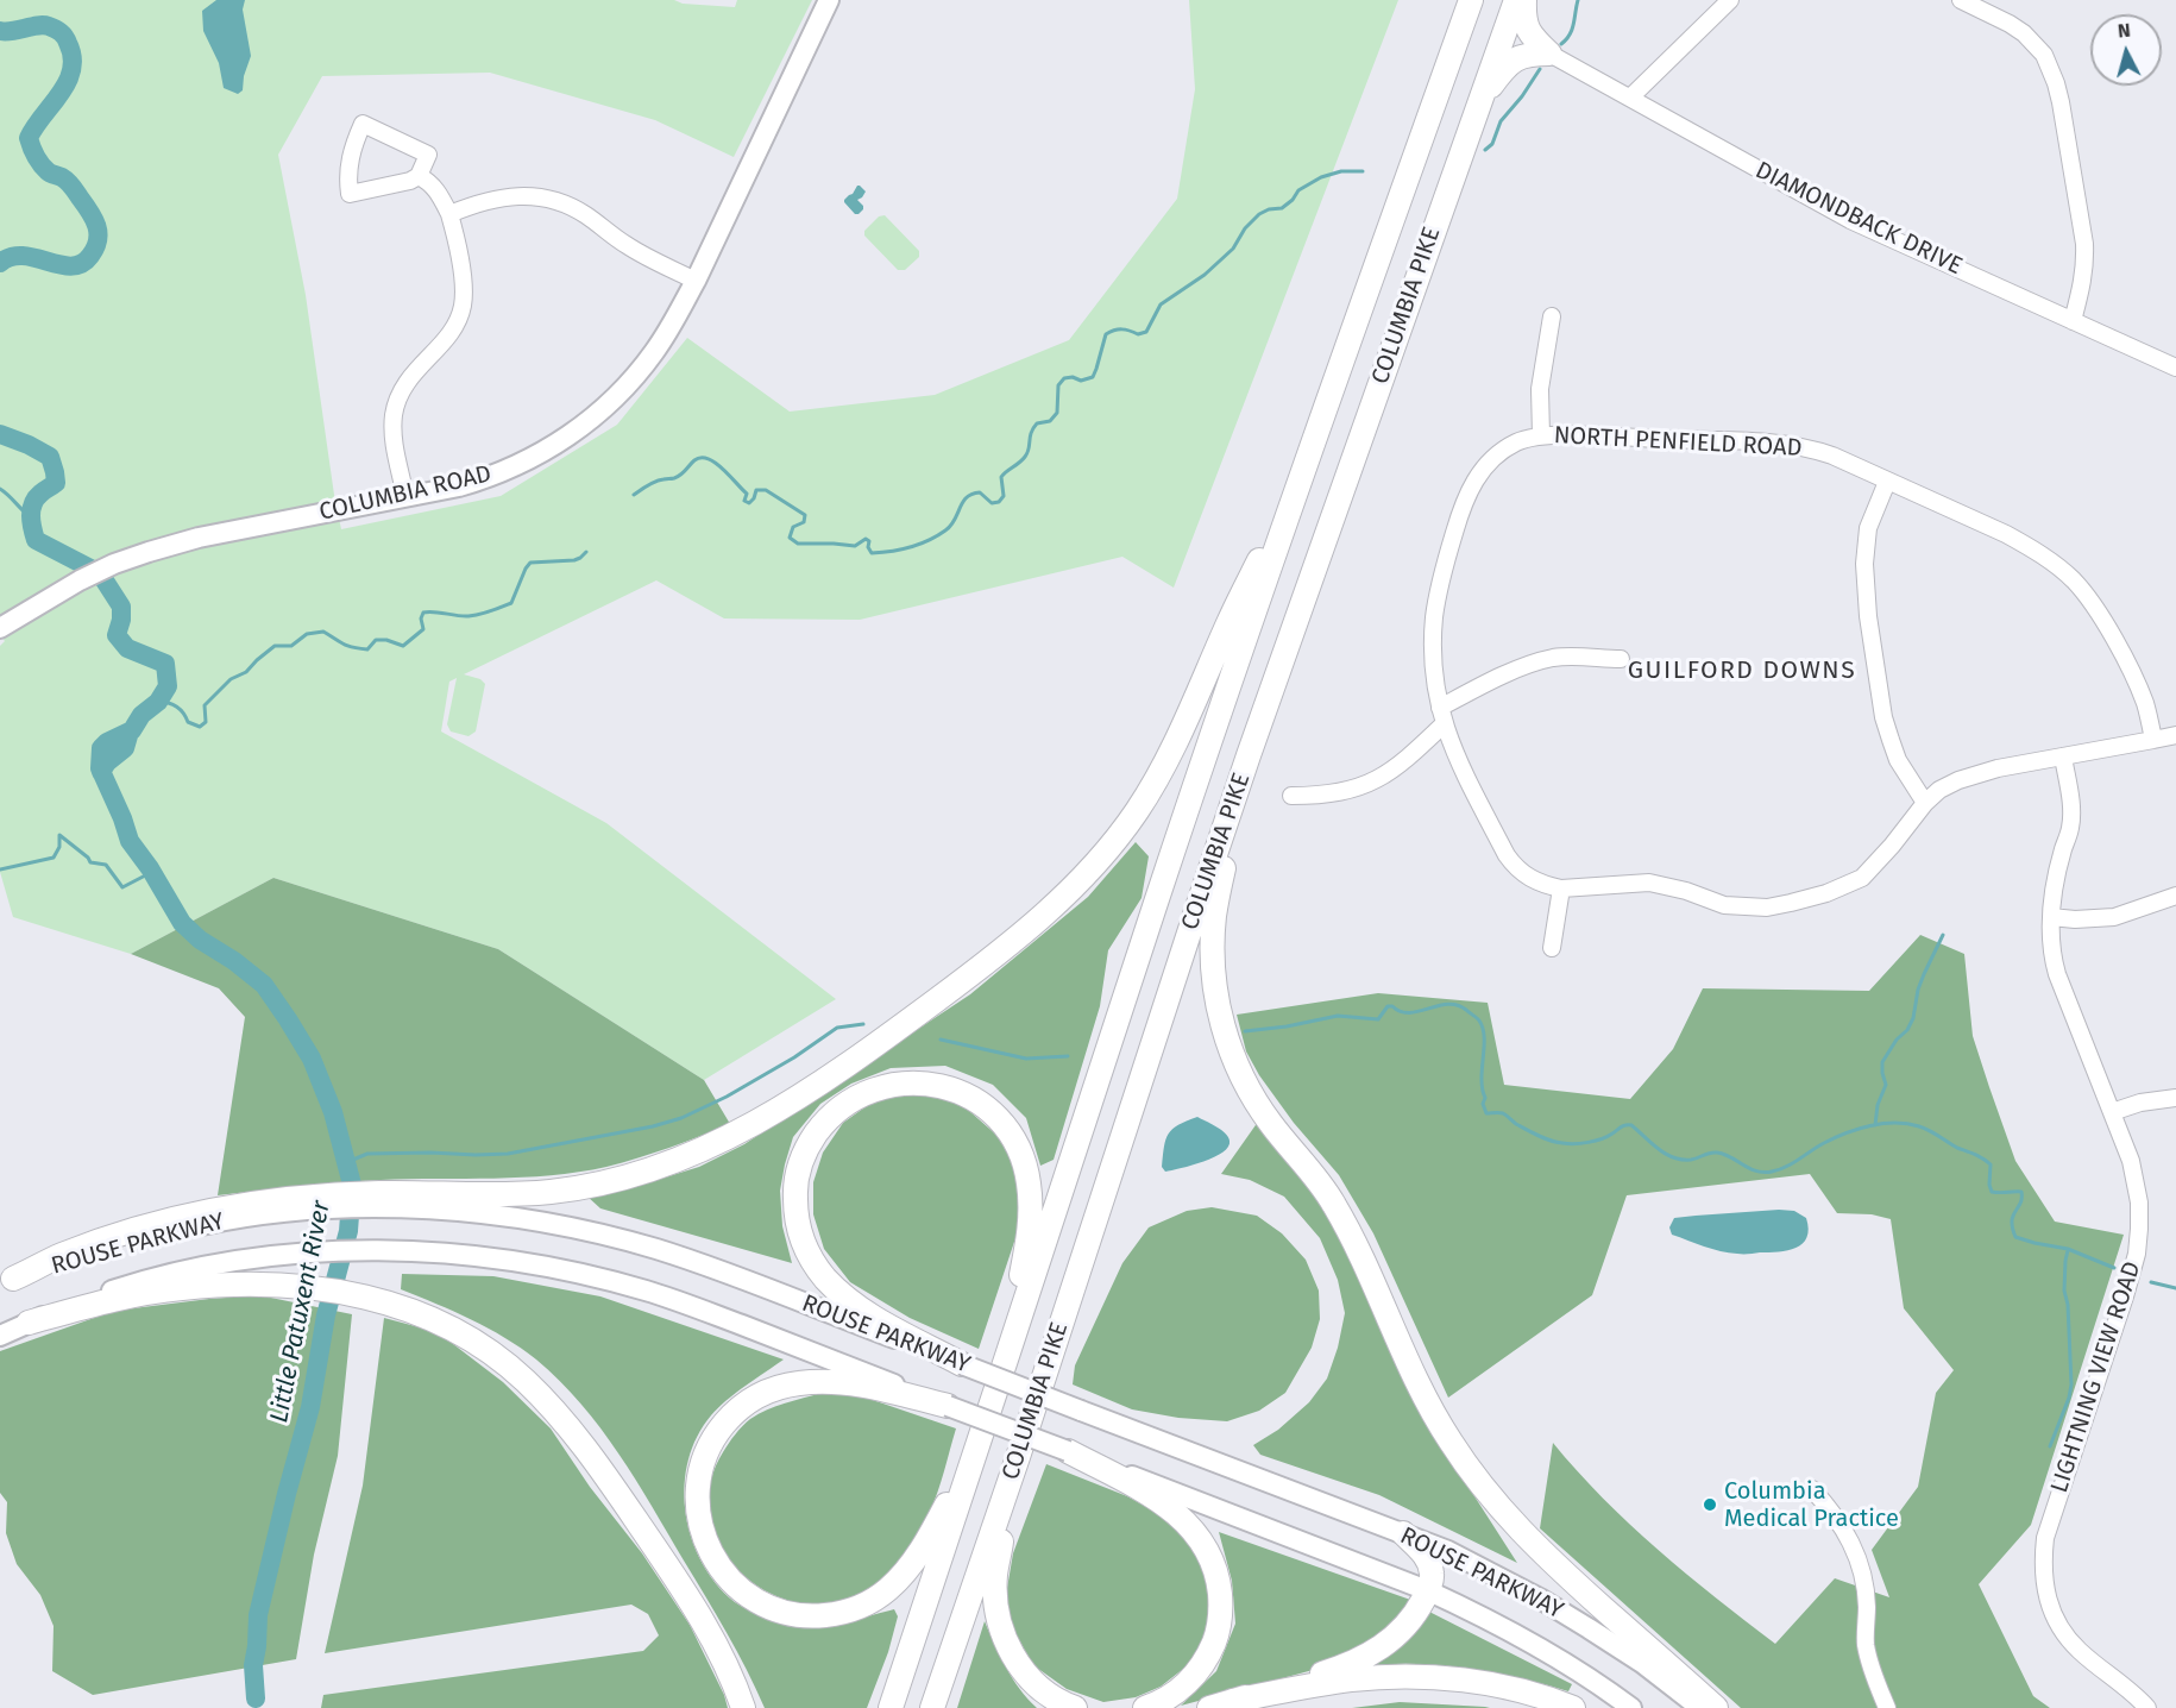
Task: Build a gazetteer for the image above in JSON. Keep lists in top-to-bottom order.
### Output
{
  "streets": {
    "highway": ["COLUMBIA PIKE"],
    "main road": ["COLUMBIA ROAD", "ROUSE PARKWAY"],
    "street": ["DIAMONDBACK DRIVE", "NORTH PENFIELD ROAD", "LIGHTNING VIEW ROAD"]
  },
  "districts": ["GUILFORD DOWNS"],
  "water": ["Little Patuxent River"],
  "places": ["Columbia Medical Practice"],
  "north": "top"
}
